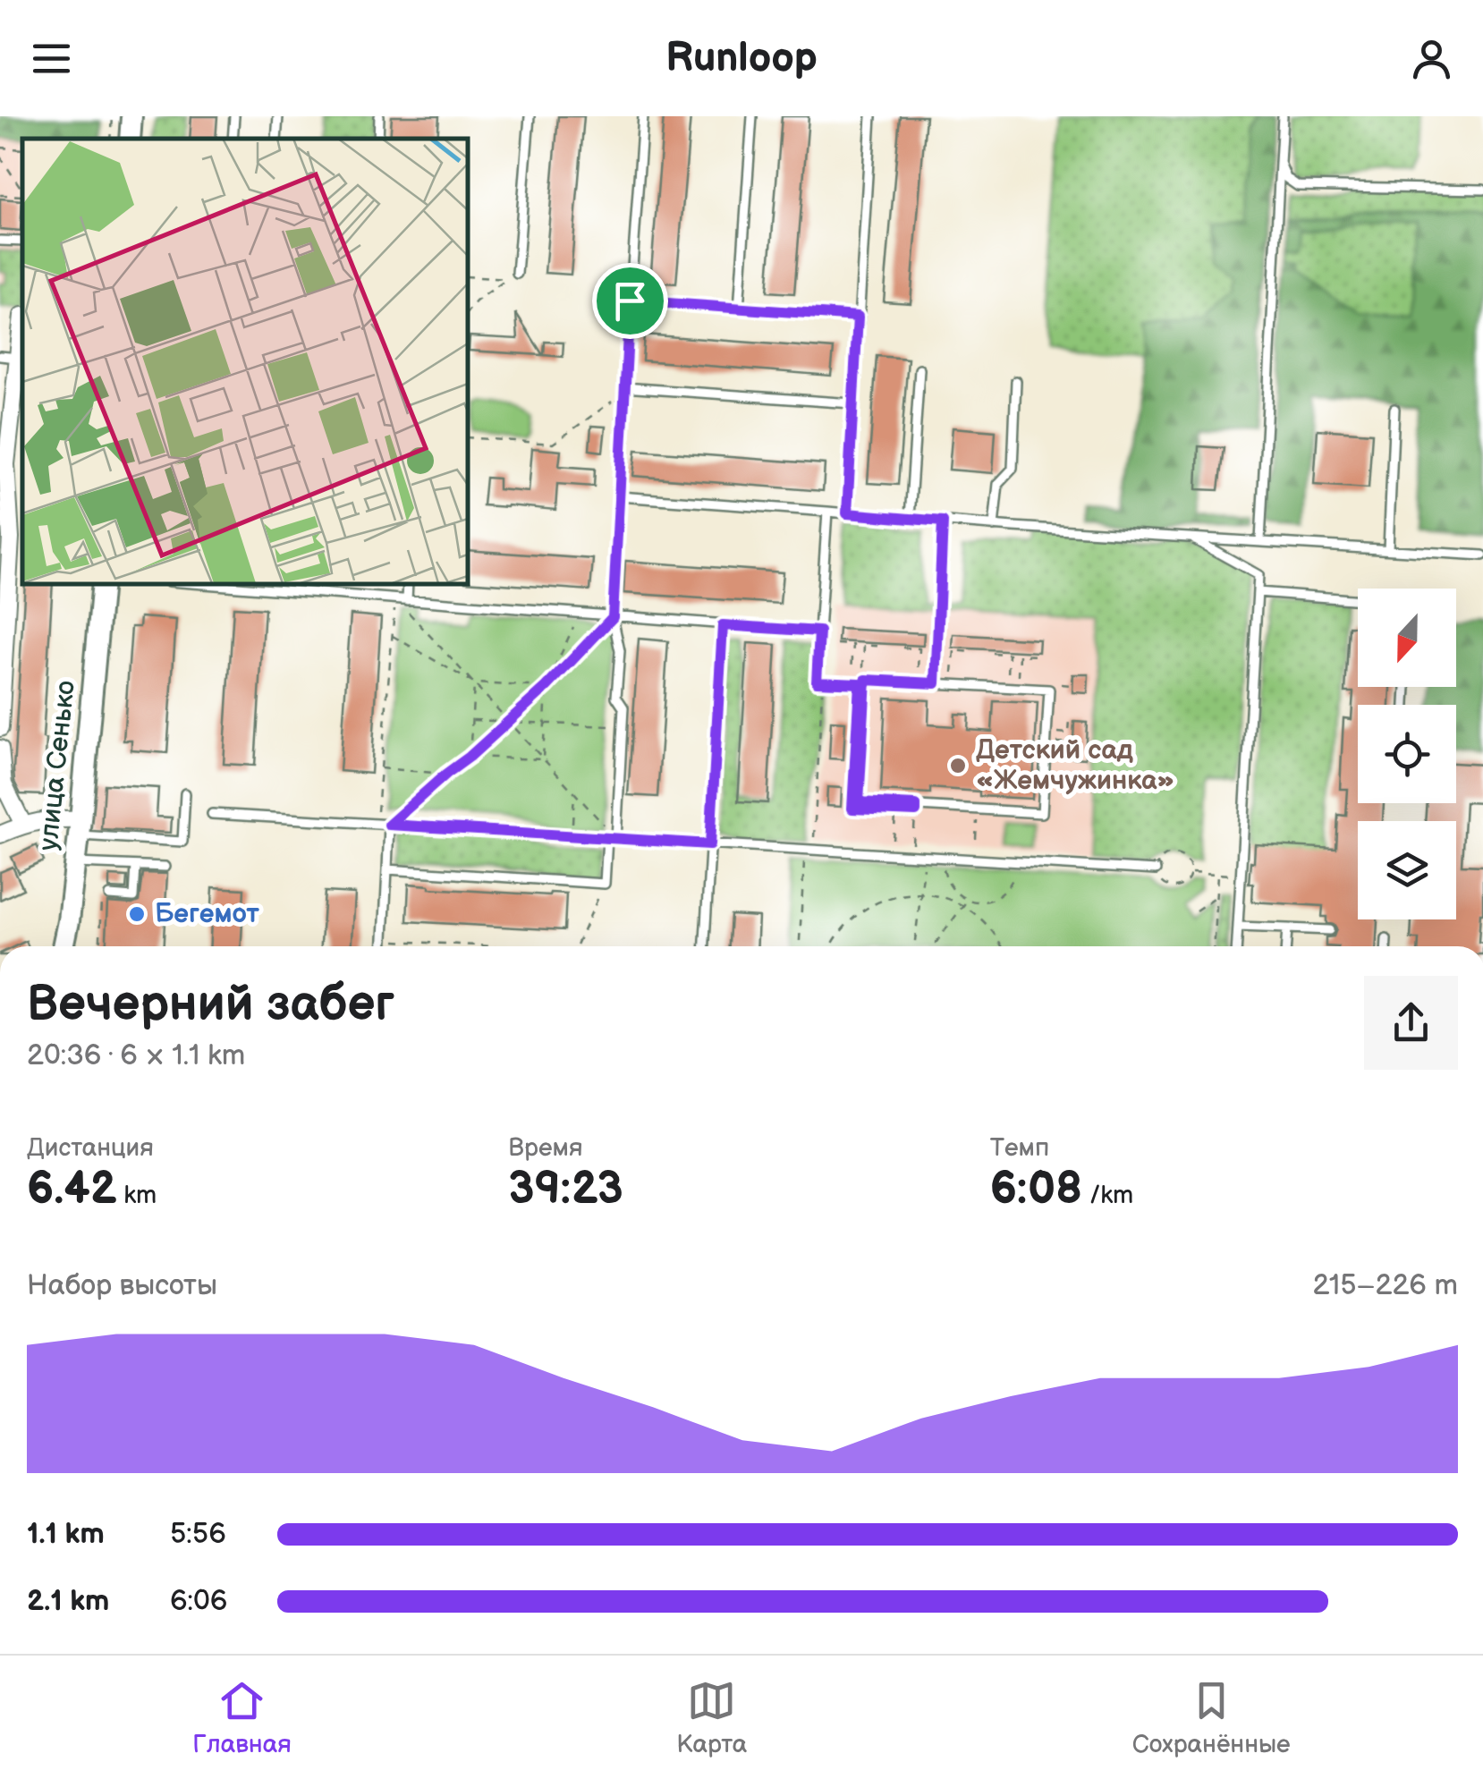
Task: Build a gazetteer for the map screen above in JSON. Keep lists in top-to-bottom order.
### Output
{
  "streets": {
    "street": ["улица Сенько"]
  },
  "places": ["Детский сад «Жемчужинка»", "Бегемот"],
  "north": "bottom",
  "page": {
    "header": "Runloop",
    "heading": ["Вечерний забег", "20:36 · 6 × 1.1 km"],
    "stats": [
      ["Дистанция", "6.42 km"],
      ["Время", "39:23"],
      ["Темп", "6:08 /km"]
    ],
    "chart": ["Набор высоты", "215–226 m"],
    "list": [
      {
        "name": "1.1 km",
        "note": "5:56"
      },
      {
        "name": "2.1 km",
        "note": "6:06"
      }
    ],
    "tabs": ["Главная", "Карта", "Сохранённые"]
  }
}
